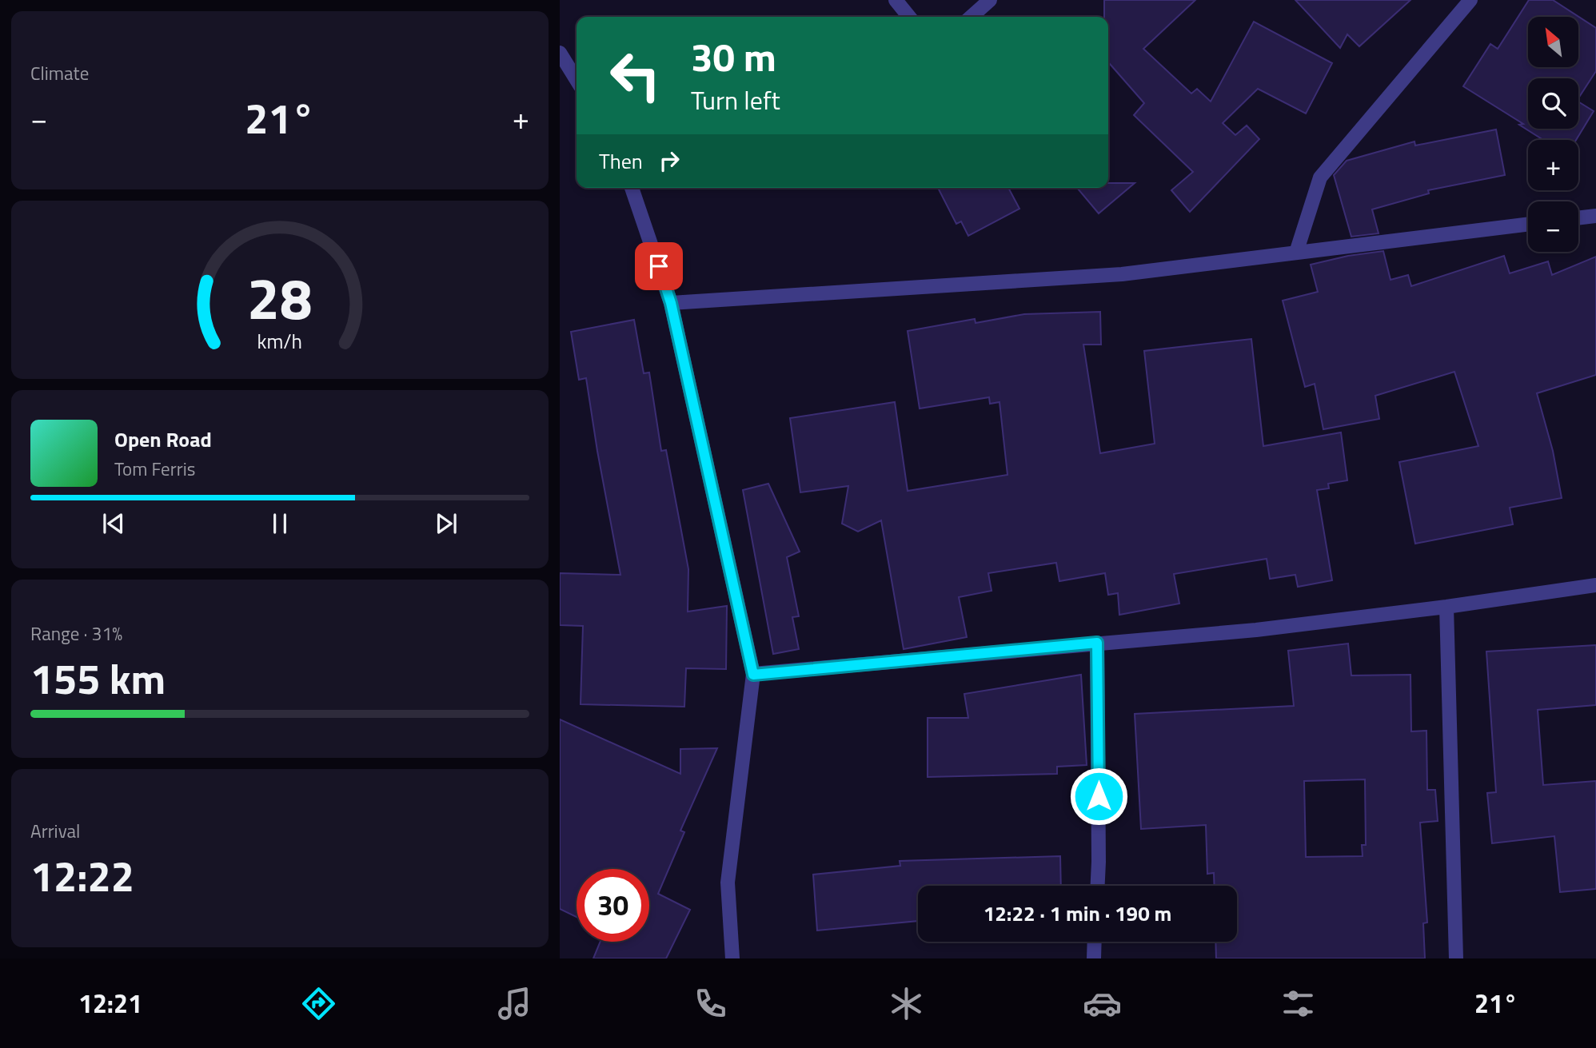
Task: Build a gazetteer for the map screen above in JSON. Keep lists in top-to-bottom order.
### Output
{
  "north": "top left",
  "page": {
    "tile": [
      "Climate",
      ["Range · 31%", "155 km"],
      ["Arrival", "12:22"]
    ],
    "map_buttons": ["+", "−"],
    "turn": ["30 m", "Turn left"],
    "heat": ["−", "21°", "+"],
    "then": "Then",
    "song": ["Open Road", "Tom Ferris"],
    "limit": "30",
    "trip": "12:22 · 1 min · 190 m",
    "tabs": ["12:21", "21°"],
    "gauge": ["28", "km/h"]
  }
}
